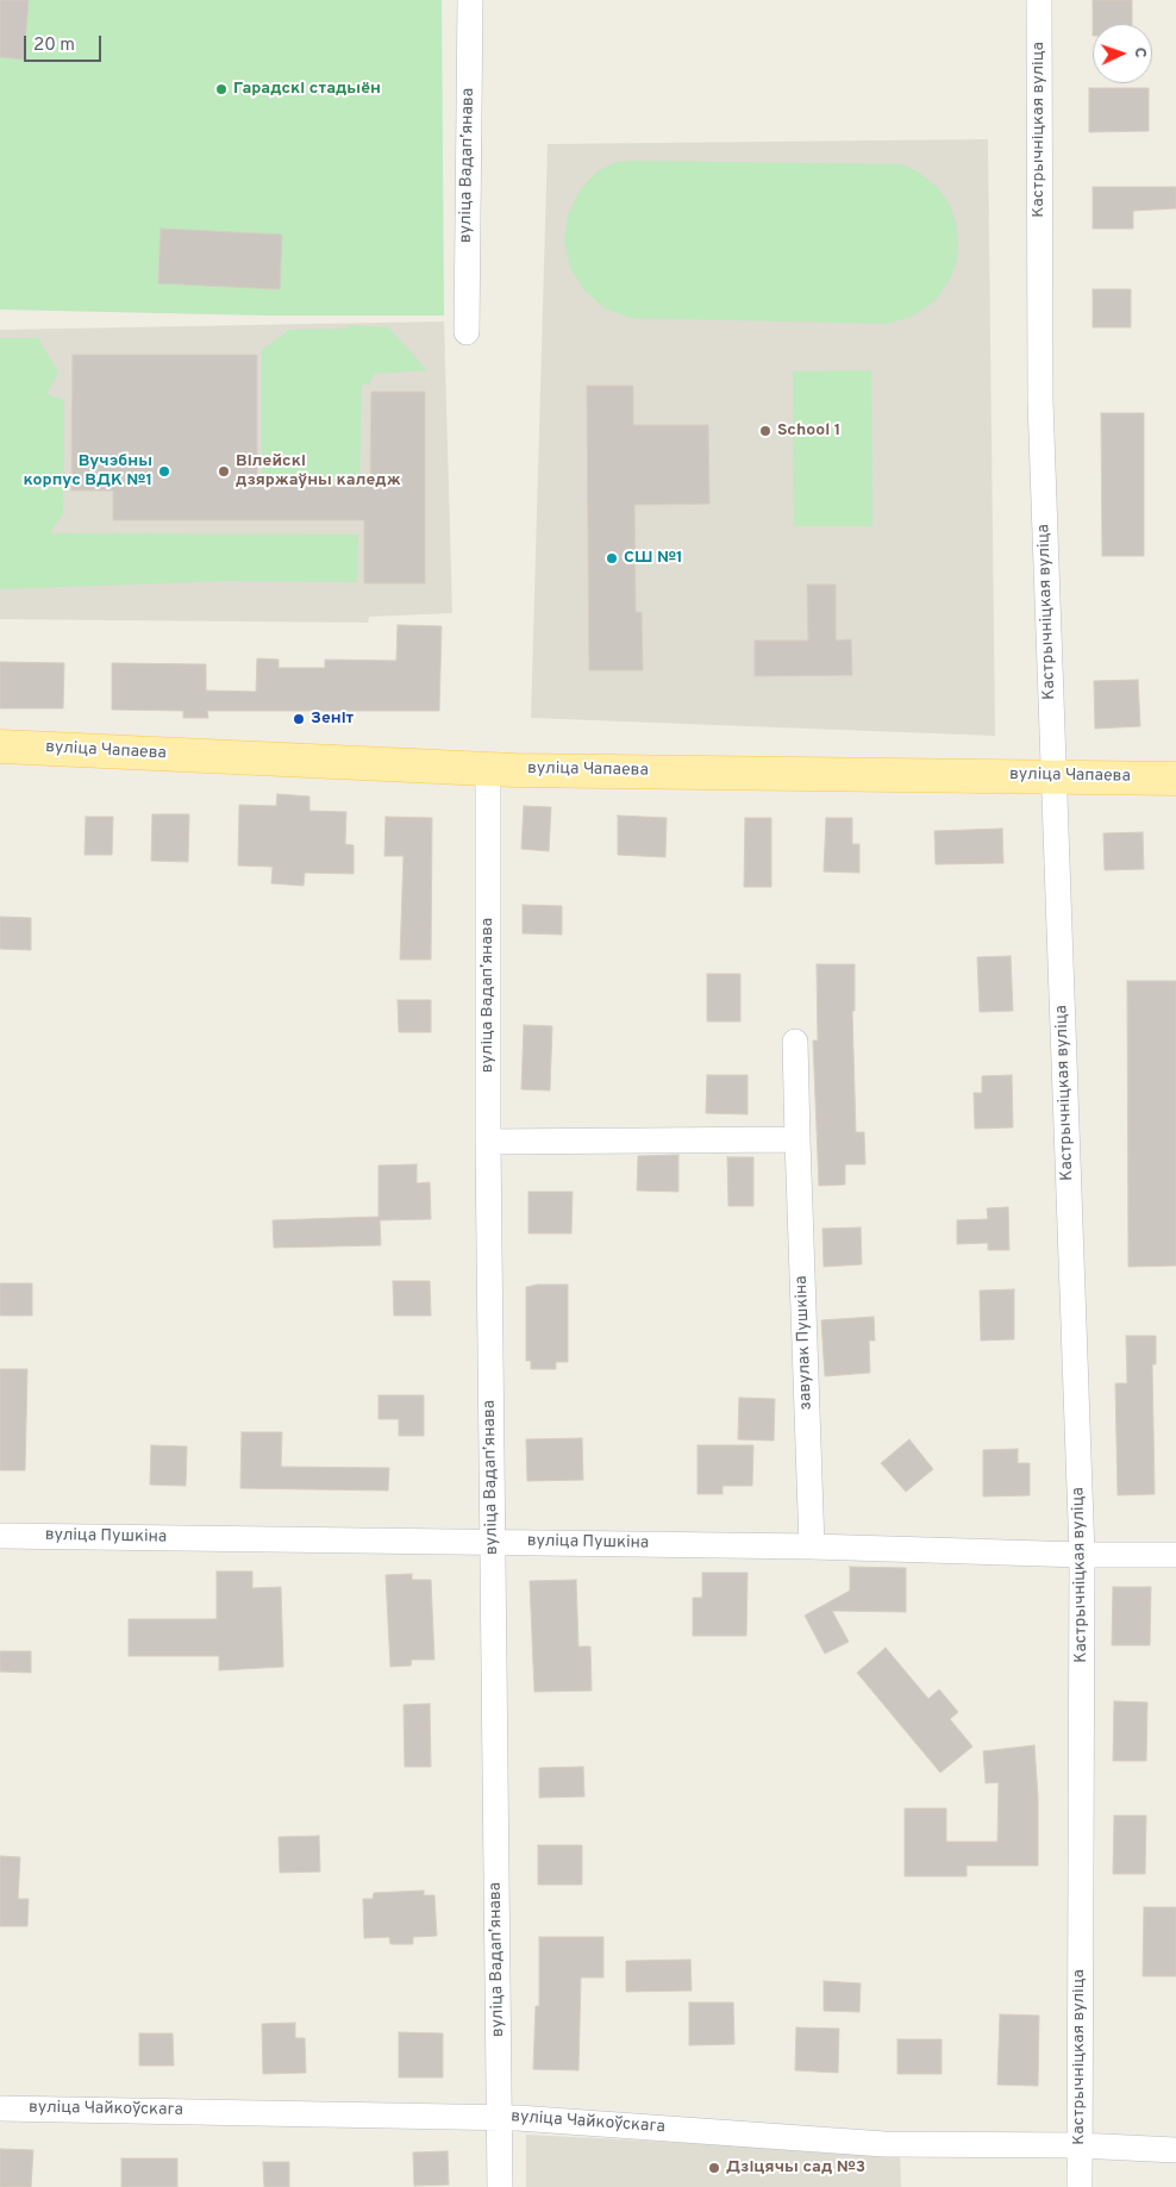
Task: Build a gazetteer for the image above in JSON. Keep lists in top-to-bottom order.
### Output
{
  "streets": {
    "main road": ["вуліца Чапаева"],
    "street": [
      "Кастрычніцкая вуліца",
      "вуліца Вадапʼянава",
      "завулак Пушкіна",
      "вуліца Пушкіна",
      "вуліца Чайкоўскага"
    ]
  },
  "crossings": [
    ["Кастрычніцкая вуліца", "вуліца Чапаева"],
    ["Кастрычніцкая вуліца", "вуліца Пушкіна"],
    ["Кастрычніцкая вуліца", "вуліца Чайкоўскага"],
    ["вуліца Вадапʼянава", "вуліца Чапаева"],
    ["вуліца Вадапʼянава", "вуліца Пушкіна"],
    ["вуліца Вадапʼянава", "вуліца Чайкоўскага"],
    ["завулак Пушкіна", "вуліца Пушкіна"]
  ],
  "places": [
    "Гарадскі стадыён",
    "School 1",
    "Вучэбны корпус ВДК №1",
    "Вілейскі дзяржаўны каледж",
    "СШ №1",
    "Зеніт",
    "Дзіцячы сад №3"
  ],
  "scale_bar": "20 m",
  "north": "right"
}
